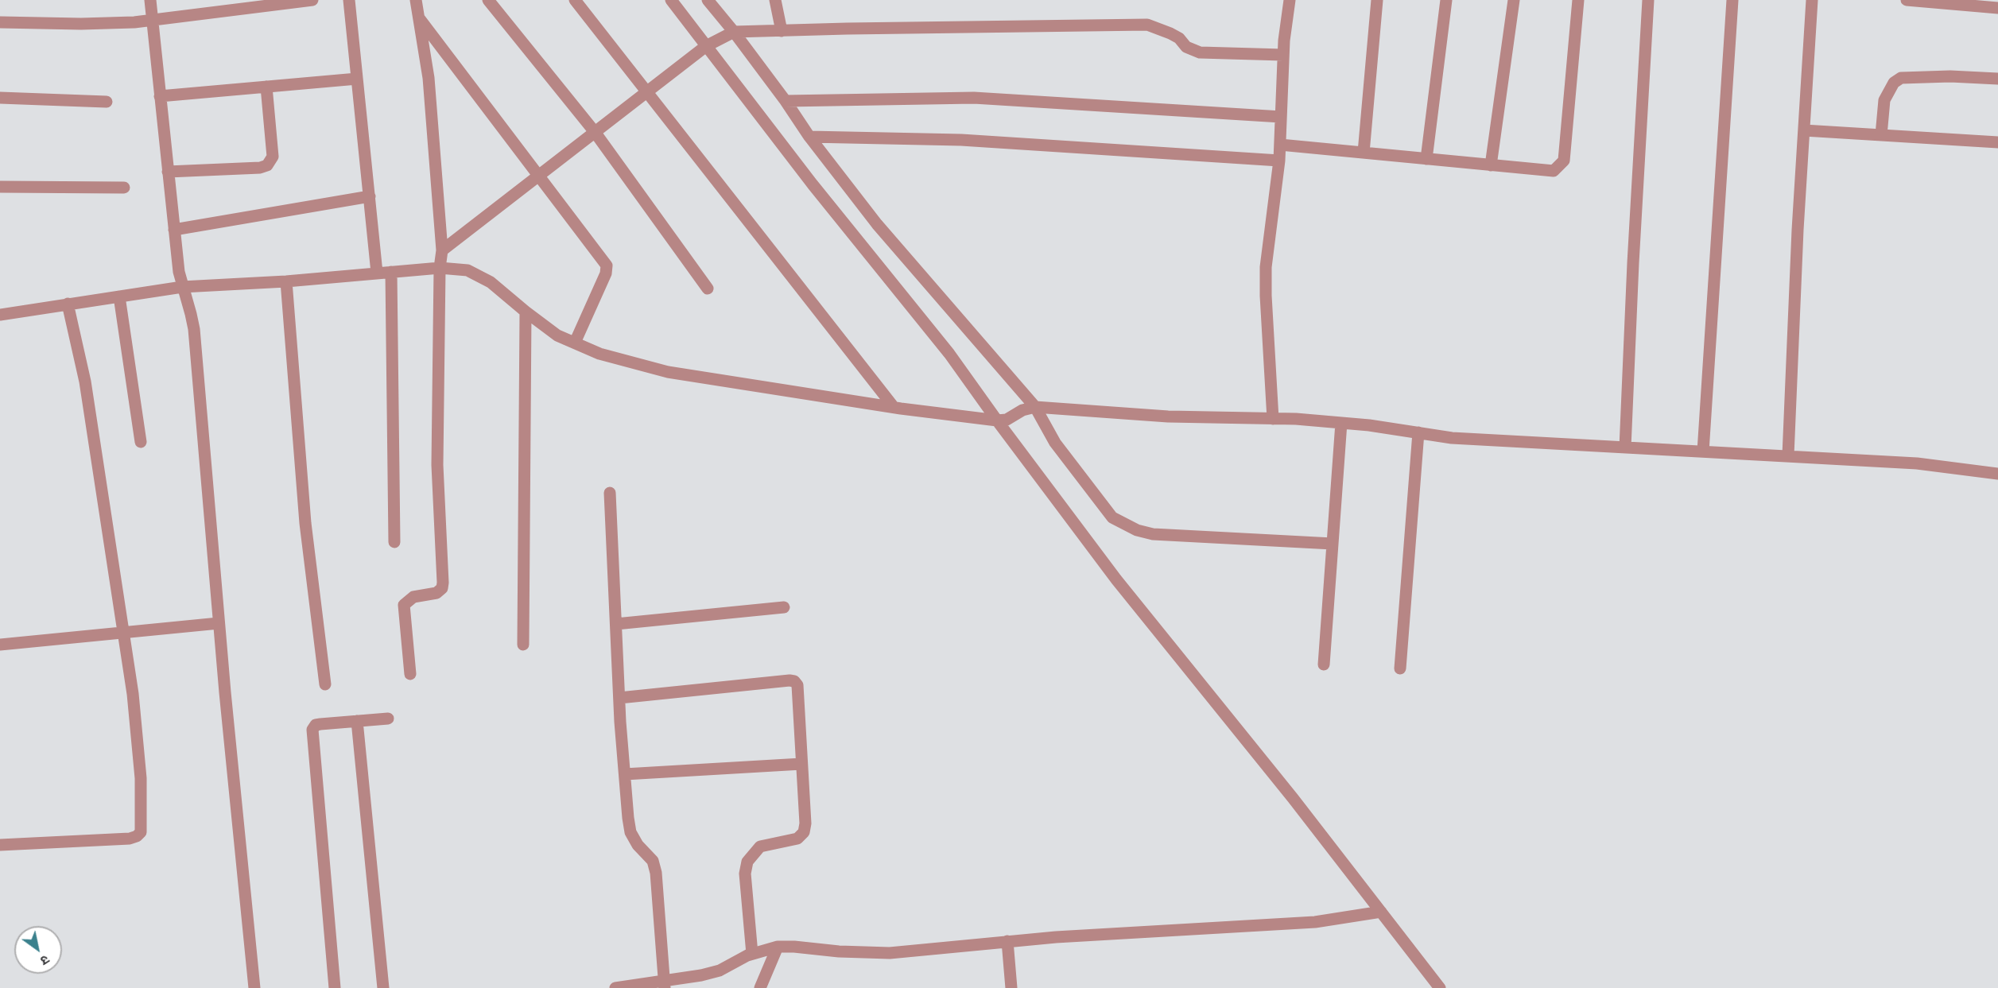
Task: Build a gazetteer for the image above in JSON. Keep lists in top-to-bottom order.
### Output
{
  "north": "bottom right"
}
